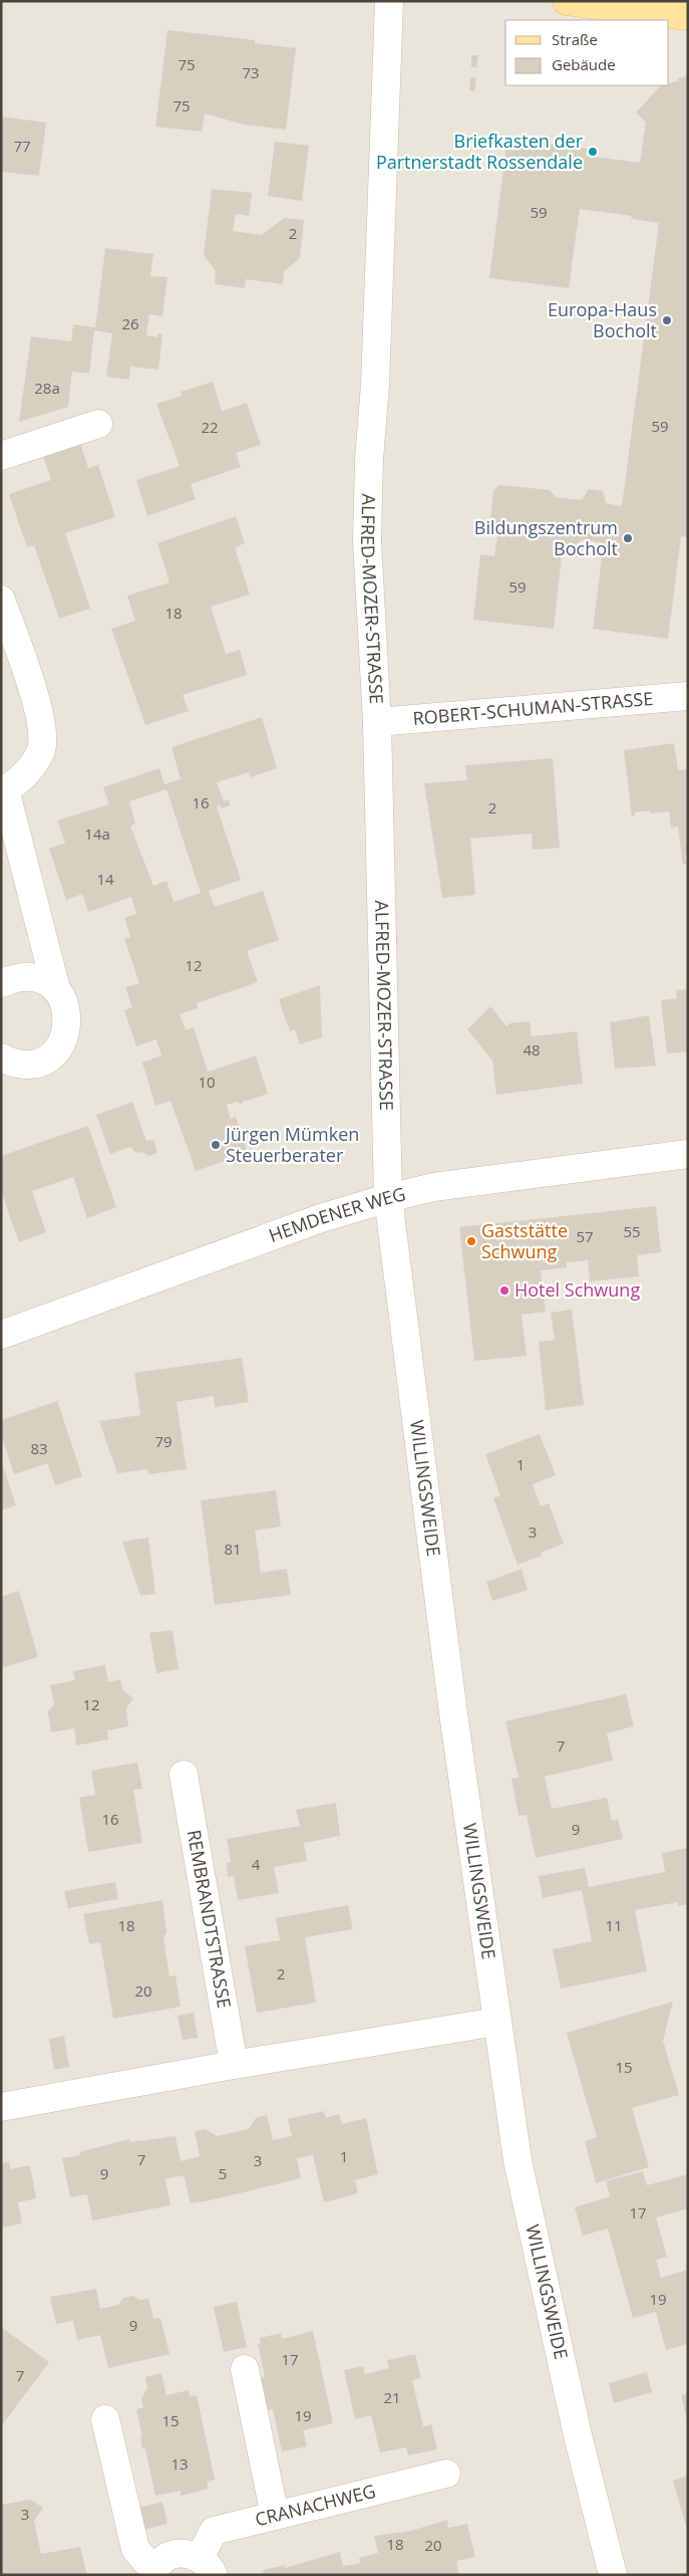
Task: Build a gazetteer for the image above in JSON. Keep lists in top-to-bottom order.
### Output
{
  "streets": {
    "street": [
      "ALFRED-MOZER-STRASSE",
      "ROBERT-SCHUMAN-STRASSE",
      "HEMDENER WEG",
      "WILLINGSWEIDE",
      "REMBRANDTSTRASSE",
      "CRANACHWEG"
    ]
  },
  "crossings": [
    ["ALFRED-MOZER-STRASSE", "ROBERT-SCHUMAN-STRASSE"],
    ["ALFRED-MOZER-STRASSE", "HEMDENER WEG"],
    ["ALFRED-MOZER-STRASSE", "WILLINGSWEIDE"],
    ["HEMDENER WEG", "WILLINGSWEIDE"]
  ],
  "places": [
    "Briefkasten der Partnerstadt Rossendale",
    "Europa-Haus Bocholt",
    "Bildungszentrum Bocholt",
    "Jürgen Mümken Steuerberater",
    "Gaststätte Schwung",
    "Hotel Schwung"
  ],
  "house_numbers": [
    "75",
    "73",
    "75",
    "77",
    "59",
    "2",
    "26",
    "28a",
    "59",
    "22",
    "59",
    "18",
    "16",
    "2",
    "14a",
    "14",
    "12",
    "48",
    "10",
    "55",
    "57",
    "79",
    "83",
    "1",
    "3",
    "81",
    "12",
    "7",
    "16",
    "9",
    "4",
    "18",
    "11",
    "2",
    "20",
    "15",
    "1",
    "7",
    "3",
    "9",
    "5",
    "17",
    "19",
    "9",
    "17",
    "7",
    "21",
    "19",
    "15",
    "13",
    "3",
    "18",
    "20"
  ],
  "legend": ["Straße", "Gebäude"]
}
